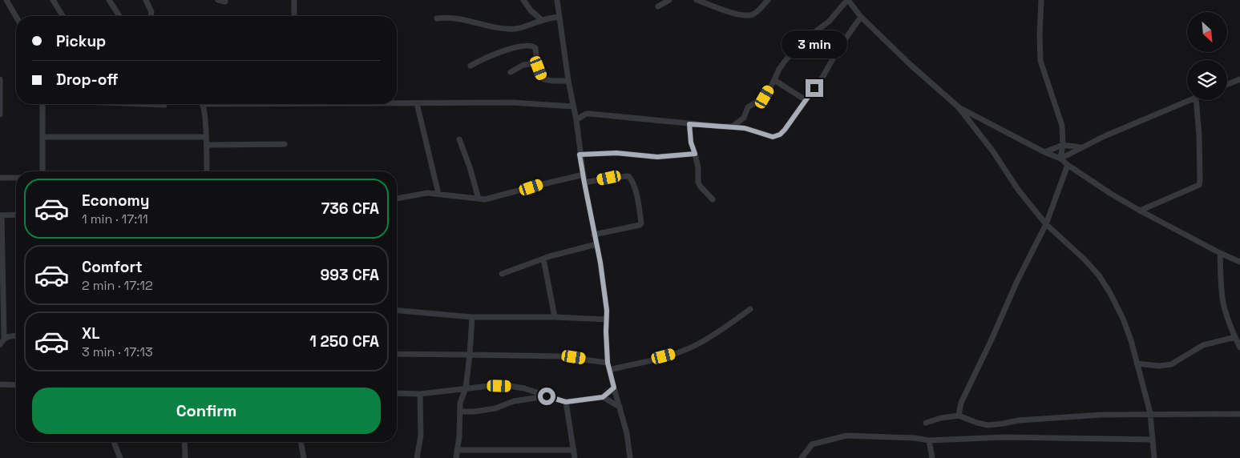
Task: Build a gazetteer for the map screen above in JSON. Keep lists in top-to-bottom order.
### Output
{
  "north": "bottom right",
  "page": {
    "banner": ["Pickup", "Drop-off"],
    "bubble": "3 min",
    "list": [
      {
        "name": "Economy",
        "note": "1 min · 17:11",
        "value": "736 CFA"
      },
      {
        "name": "Comfort",
        "note": "2 min · 17:12",
        "value": "993 CFA"
      },
      {
        "name": "XL",
        "note": "3 min · 17:13",
        "value": "1 250 CFA"
      }
    ],
    "buttons": "Confirm"
  }
}
